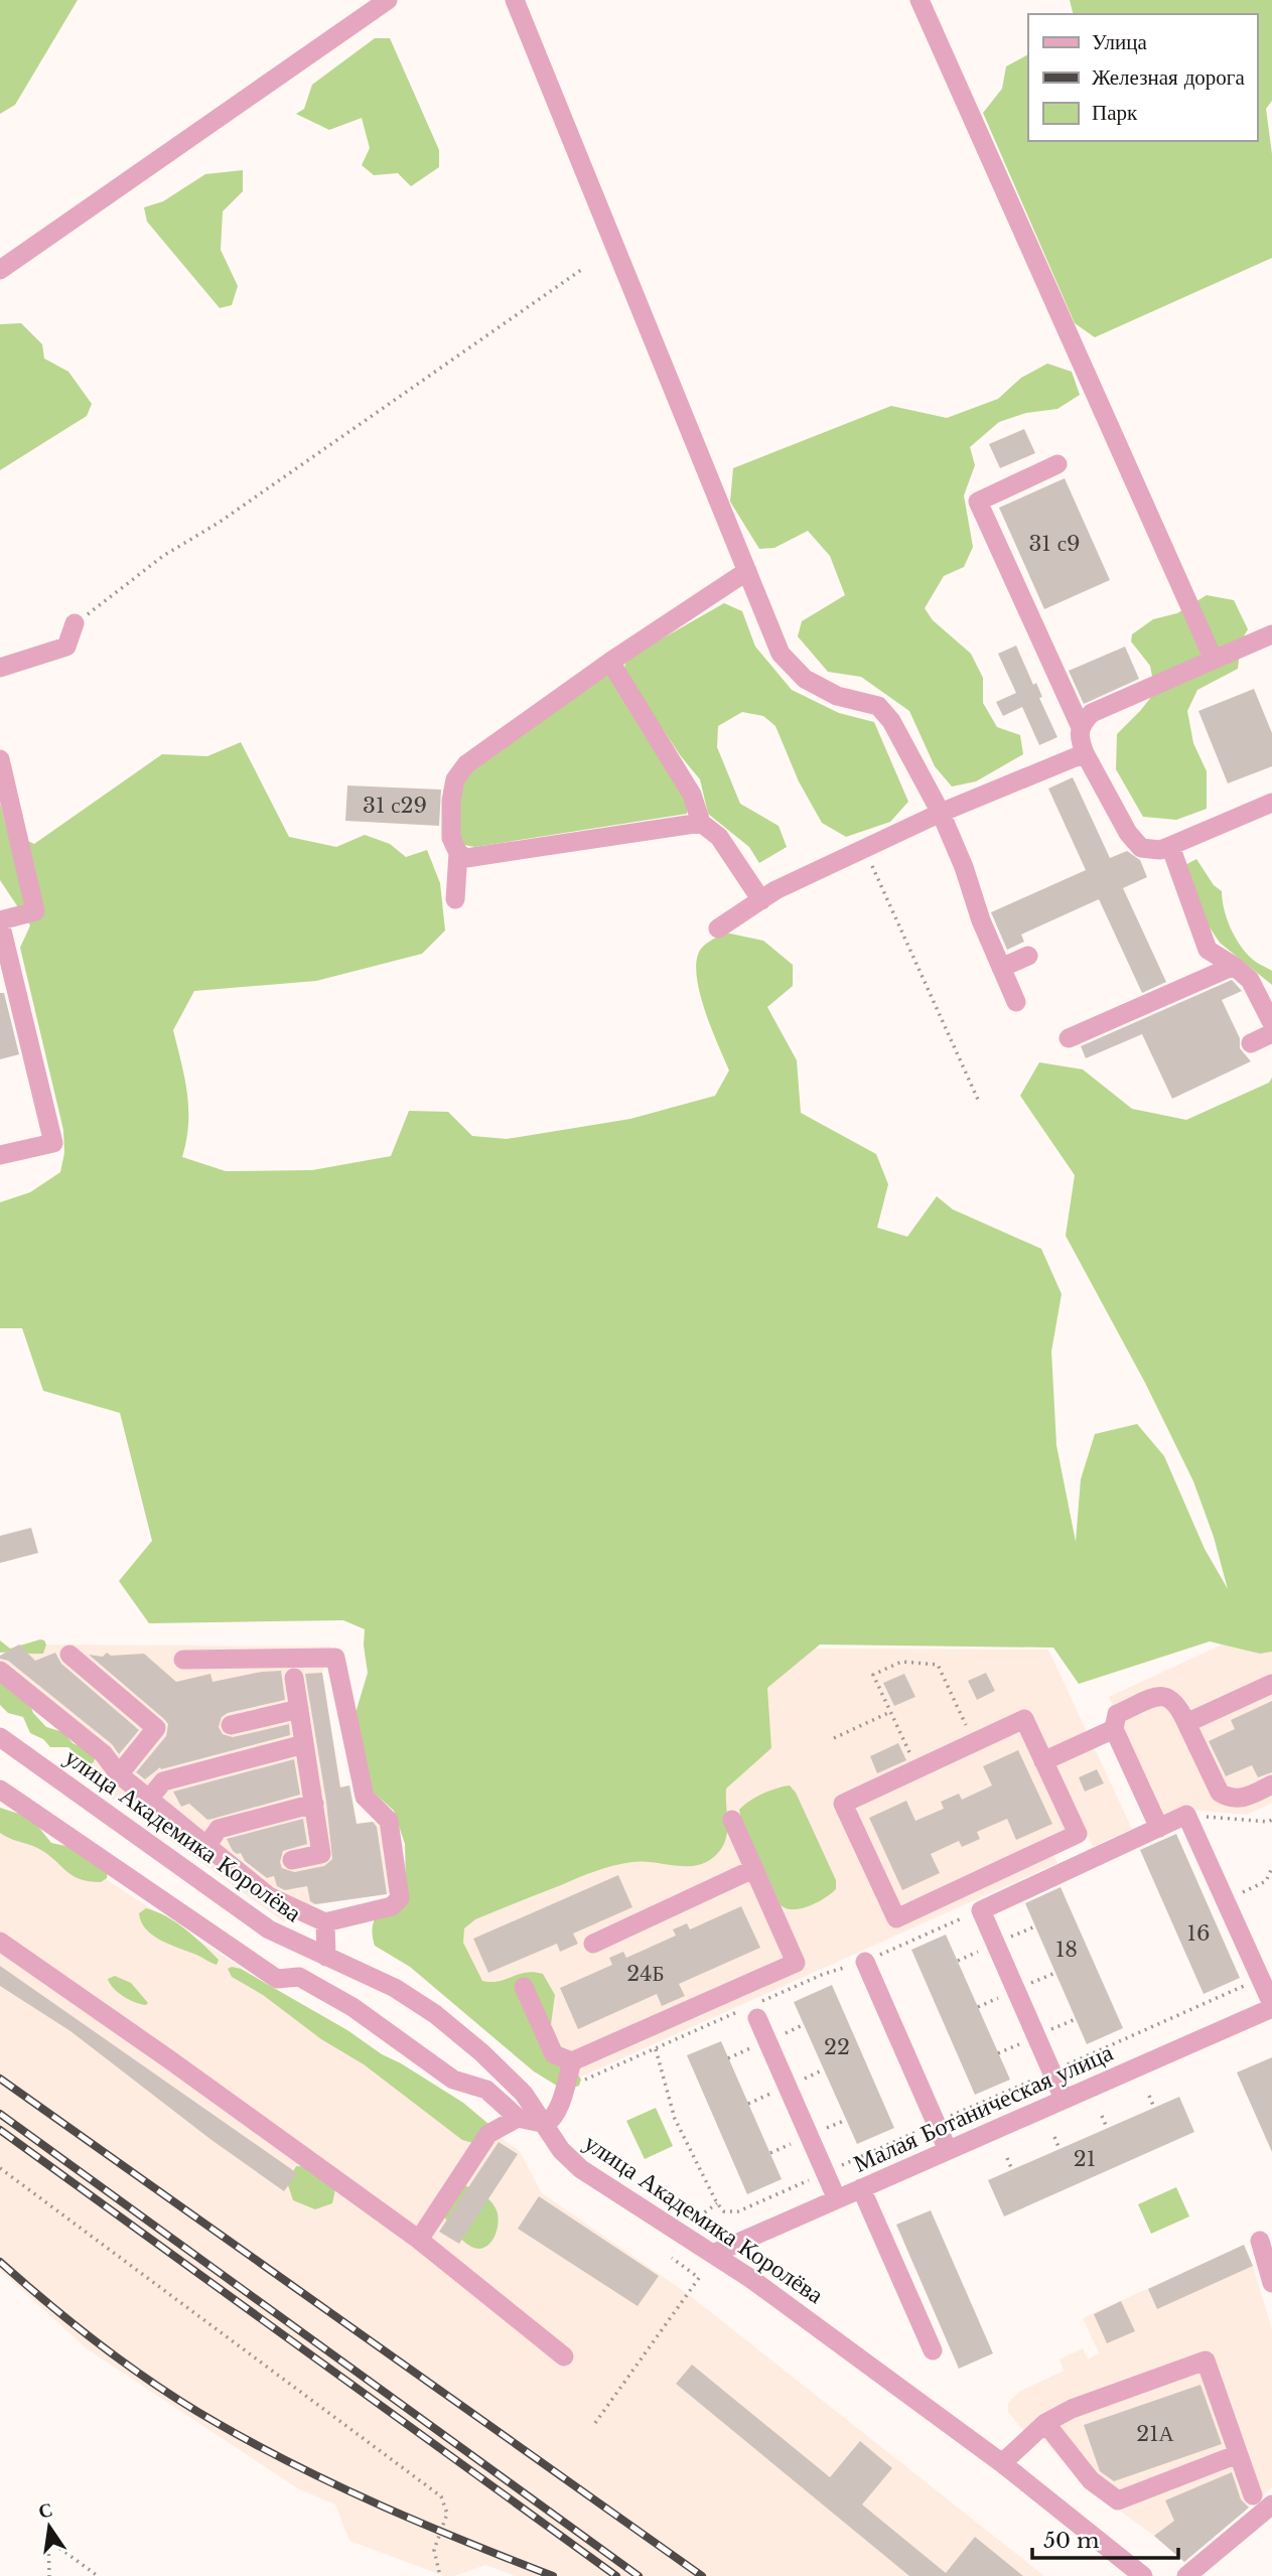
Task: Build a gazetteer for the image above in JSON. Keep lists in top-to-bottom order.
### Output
{
  "streets": {
    "street": ["улица Академика Королёва", "Малая Ботаническая улица"]
  },
  "crossings": [
    ["улица Академика Королёва", "Малая Ботаническая улица"]
  ],
  "house_numbers": [
    "31 с9",
    "31 с29",
    "16",
    "18",
    "24Б",
    "22",
    "21",
    "21А"
  ],
  "legend": ["Улица", "Железная дорога", "Парк"],
  "scale_bar": "50 m",
  "north": "top"
}
